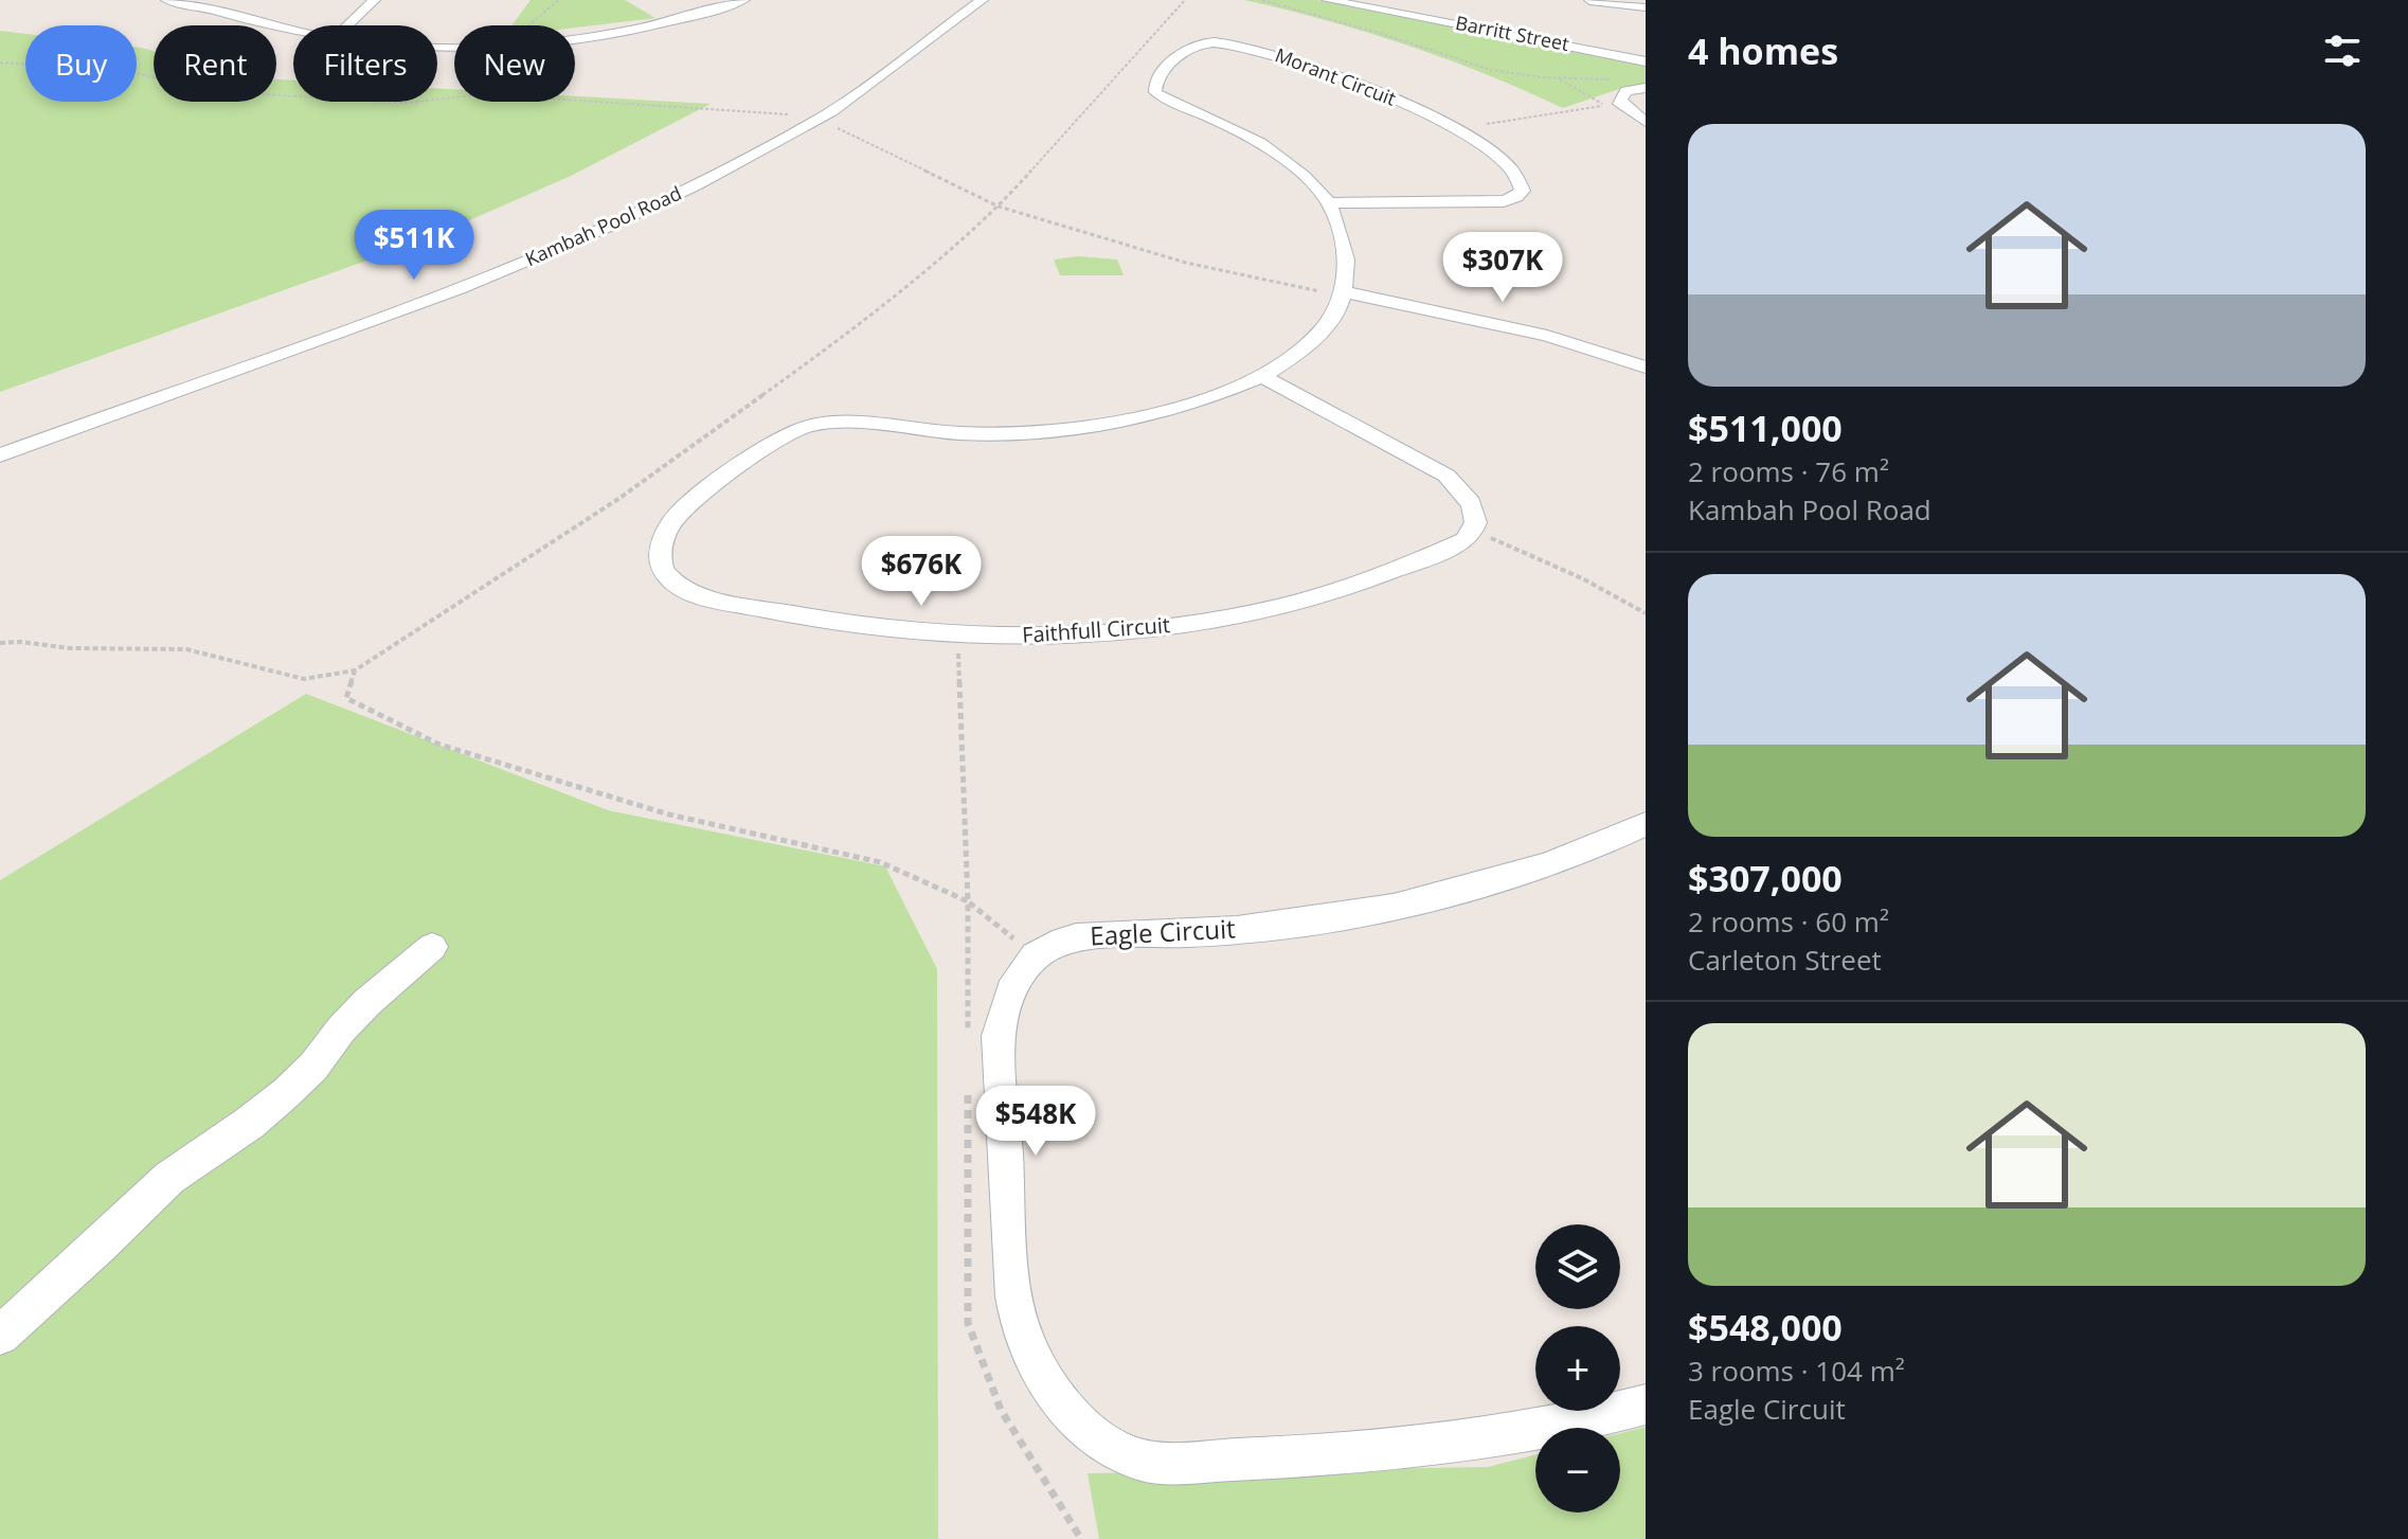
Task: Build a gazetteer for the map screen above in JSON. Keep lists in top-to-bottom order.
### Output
{
  "streets": {
    "street": [
      "Barritt Street",
      "Morant Circuit",
      "Kambah Pool Road",
      "Faithfull Circuit",
      "Eagle Circuit"
    ]
  },
  "crossings": [
    ["Morant Circuit", "Faithfull Circuit"]
  ],
  "page": {
    "heading": "4 homes",
    "chip": [
      "Buy",
      "Rent",
      "Filters",
      "New"
    ],
    "list": [
      {
        "name": "$511,000",
        "note": "2 rooms · 76 m² · Kambah Pool Road"
      },
      {
        "name": "$307,000",
        "note": "2 rooms · 60 m² · Carleton Street"
      },
      {
        "name": "$548,000",
        "note": "3 rooms · 104 m² · Eagle Circuit"
      }
    ],
    "price": [
      "$511K",
      "$307K",
      "$676K",
      "$548K"
    ],
    "map_buttons": ["+", "−"]
  }
}
